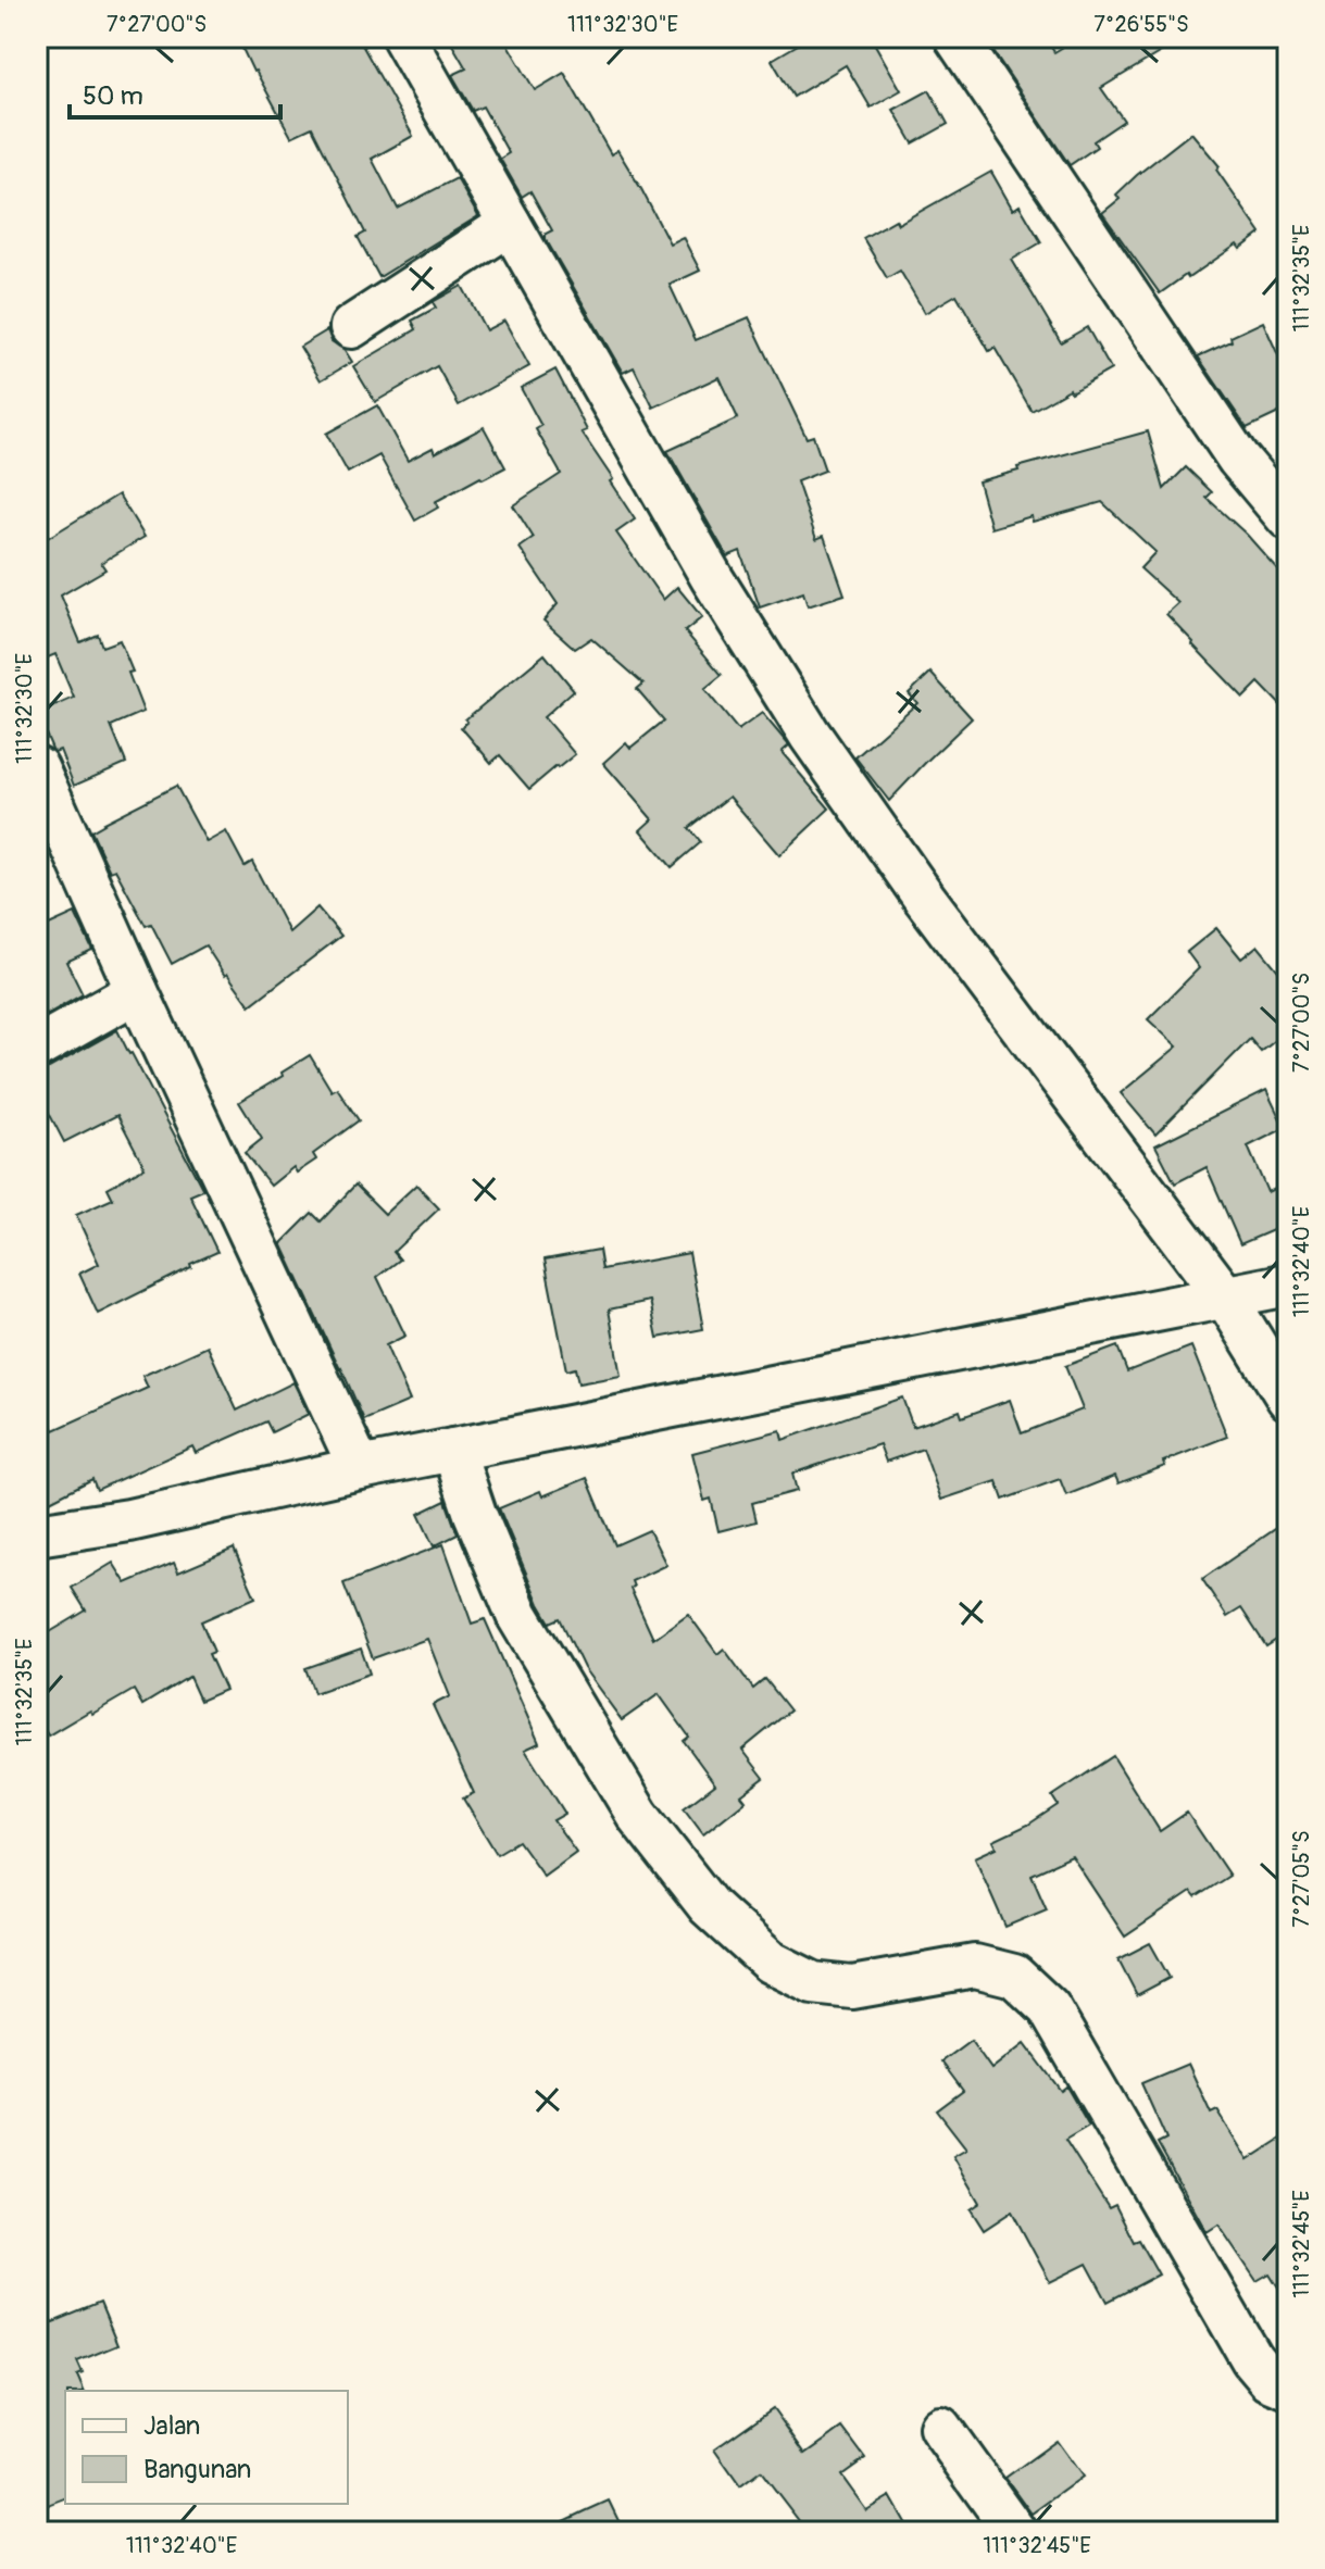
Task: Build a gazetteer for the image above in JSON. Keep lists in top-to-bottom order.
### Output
{
  "legend": ["Jalan", "Bangunan"],
  "scale_bar": "50 m",
  "coordinates": [
    "7°27'00\"S",
    "111°32'30\"E",
    "7°26'55\"S",
    "111°32'35\"E",
    "111°32'40\"E",
    "7°27'05\"S",
    "111°32'45\"E"
  ]
}
